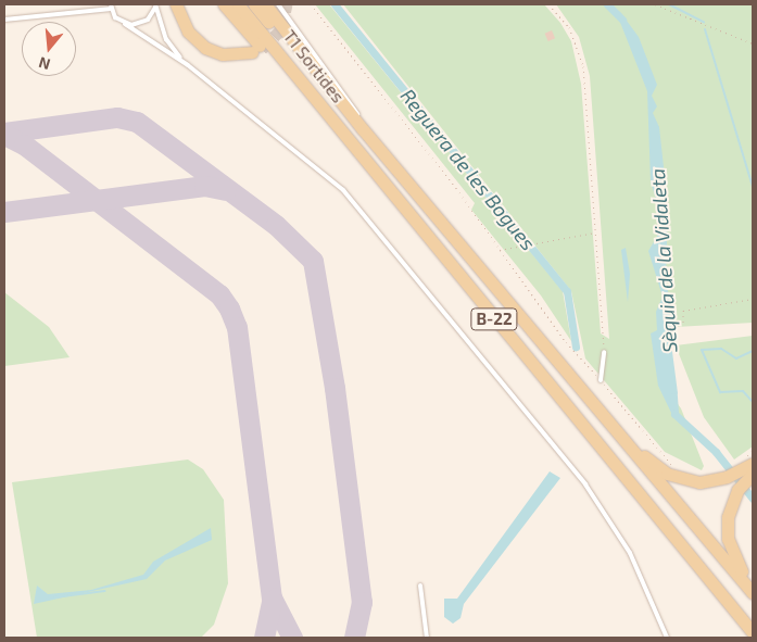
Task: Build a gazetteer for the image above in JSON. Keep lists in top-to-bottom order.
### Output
{
  "streets": {
    "main road": ["T1 Sortides", "B-22"]
  },
  "crossings": [
    ["T1 Sortides", "B-22"]
  ],
  "water": ["Reguera de les Bogues", "Sèquia de la Vidaleta"],
  "north": "bottom"
}
